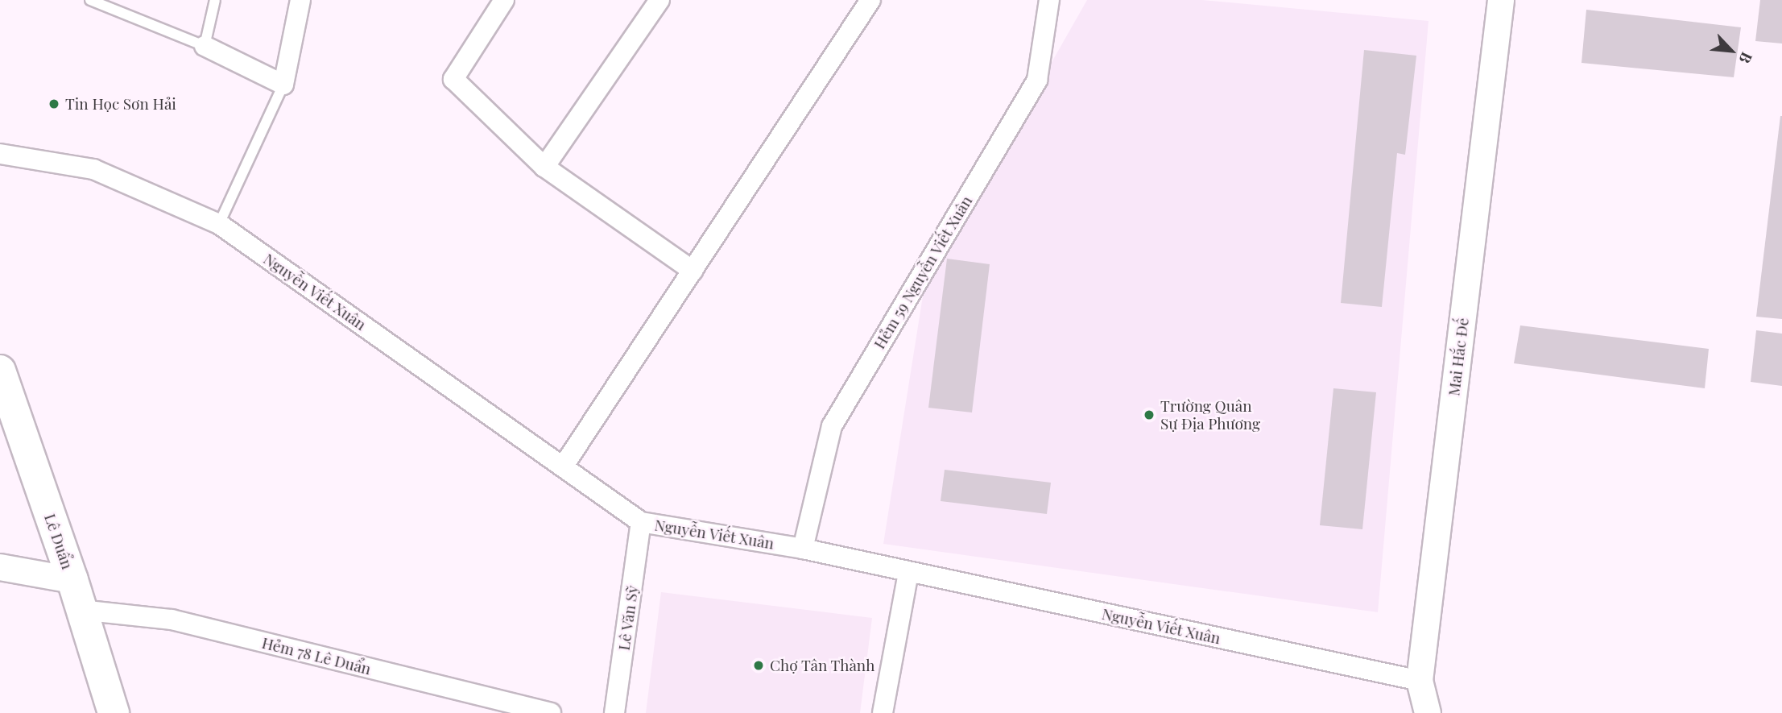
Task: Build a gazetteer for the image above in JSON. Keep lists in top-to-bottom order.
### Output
{
  "streets": {
    "main road": ["Lê Duẩn"],
    "street": [
      "Hẻm 59 Nguyễn Viết Xuân",
      "Nguyễn Viết Xuân",
      "Mai Hắc Đế",
      "Lê Văn Sỹ",
      "Hẻm 78 Lê Duẩn"
    ]
  },
  "crossings": [
    ["Hẻm 59 Nguyễn Viết Xuân", "Nguyễn Viết Xuân"],
    ["Nguyễn Viết Xuân", "Mai Hắc Đế"],
    ["Nguyễn Viết Xuân", "Lê Văn Sỹ"],
    ["Lê Duẩn", "Hẻm 78 Lê Duẩn"]
  ],
  "places": ["Tin Học Sơn Hải", "Trường Quân Sự Địa Phương", "Chợ Tân Thành"],
  "north": "bottom right"
}
